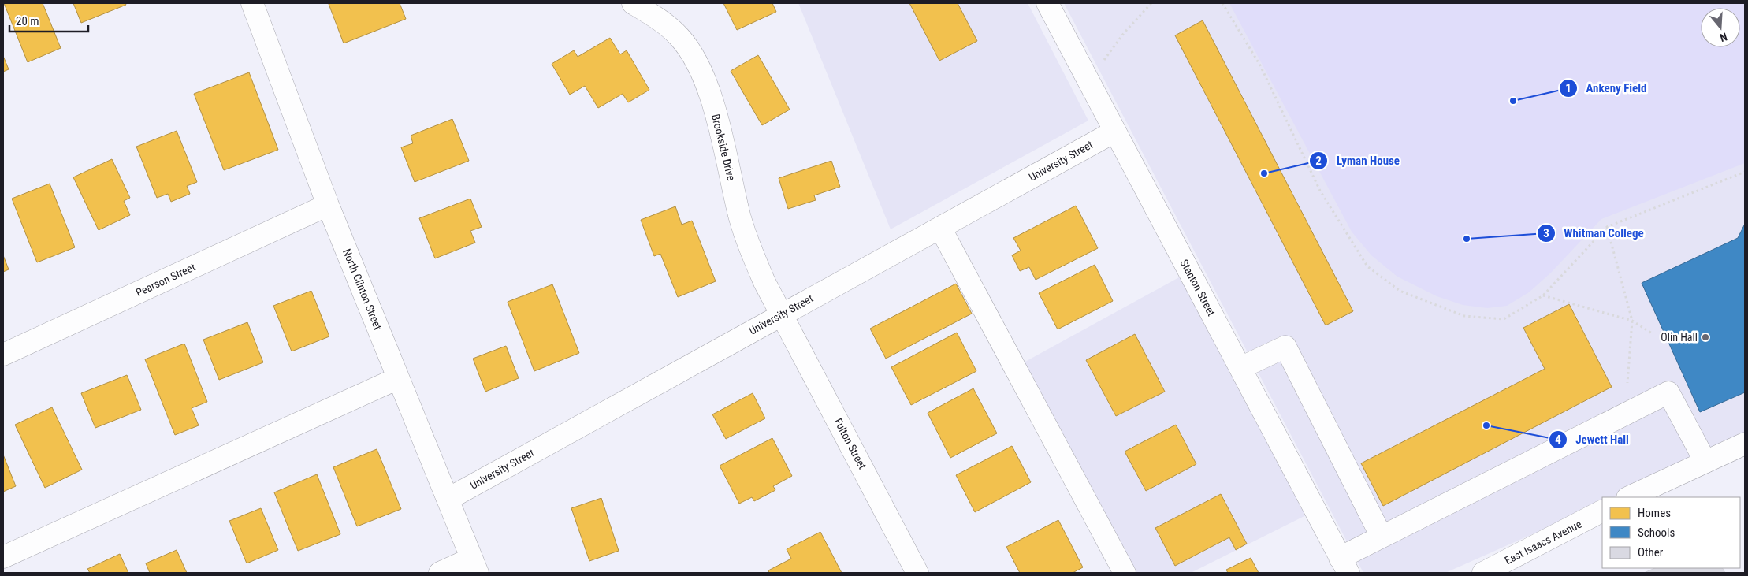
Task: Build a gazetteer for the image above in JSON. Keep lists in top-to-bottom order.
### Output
{
  "streets": {
    "street": [
      "Brookside Drive",
      "University Street",
      "Pearson Street",
      "Stanton Street",
      "North Clinton Street",
      "Fulton Street",
      "East Isaacs Avenue"
    ]
  },
  "crossings": [
    ["Brookside Drive", "University Street"],
    ["Brookside Drive", "Fulton Street"],
    ["University Street", "Stanton Street"],
    ["University Street", "North Clinton Street"],
    ["University Street", "Fulton Street"],
    ["Pearson Street", "North Clinton Street"]
  ],
  "places": [
    "Ankeny Field",
    "Lyman House",
    "Whitman College",
    "Olin Hall",
    "Jewett Hall"
  ],
  "legend": ["Homes", "Schools", "Other"],
  "scale_bar": "20 m",
  "north": "bottom"
}
